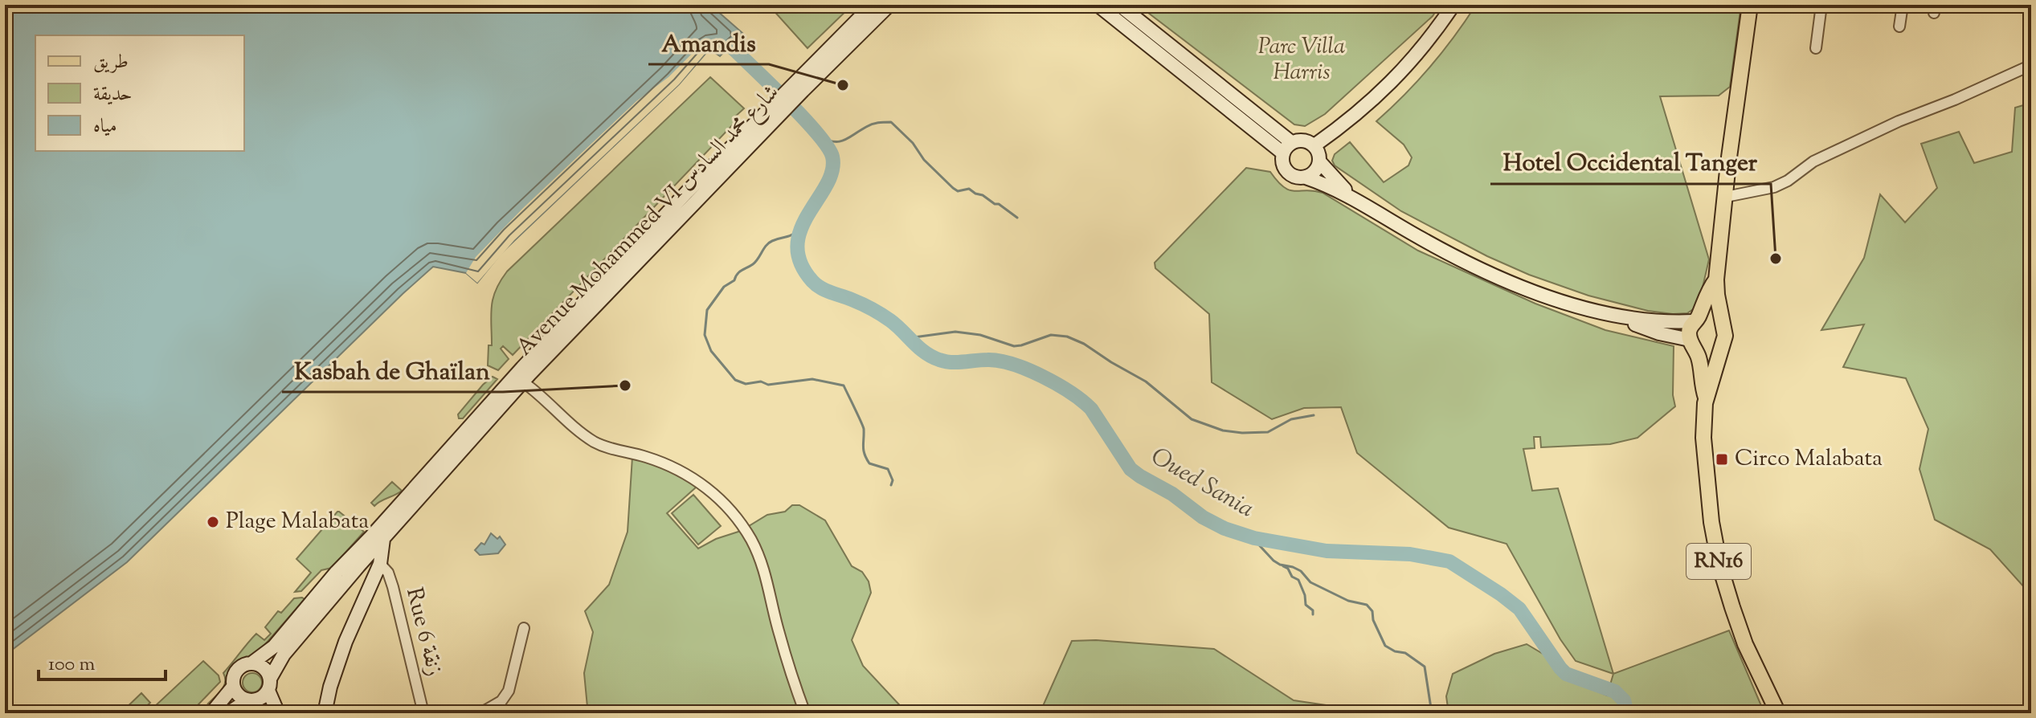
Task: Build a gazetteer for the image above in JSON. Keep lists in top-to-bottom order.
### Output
{
  "streets": {
    "main road": ["Avenue Mohammed VI شارع محمد السادس", "RN16"],
    "street": ["Rue 6 زنقة"]
  },
  "water": ["Oued Sania"],
  "parks": ["Parc Villa Harris"],
  "places": {
    "other": [
      "Amandis",
      "Hotel Occidental Tanger",
      "Kasbah de Ghaïlan",
      "Plage Malabata"
    ],
    "transit": ["Circo Malabata"]
  },
  "legend": ["طريق", "حديقة", "مياه"],
  "scale_bar": "100 m"
}
